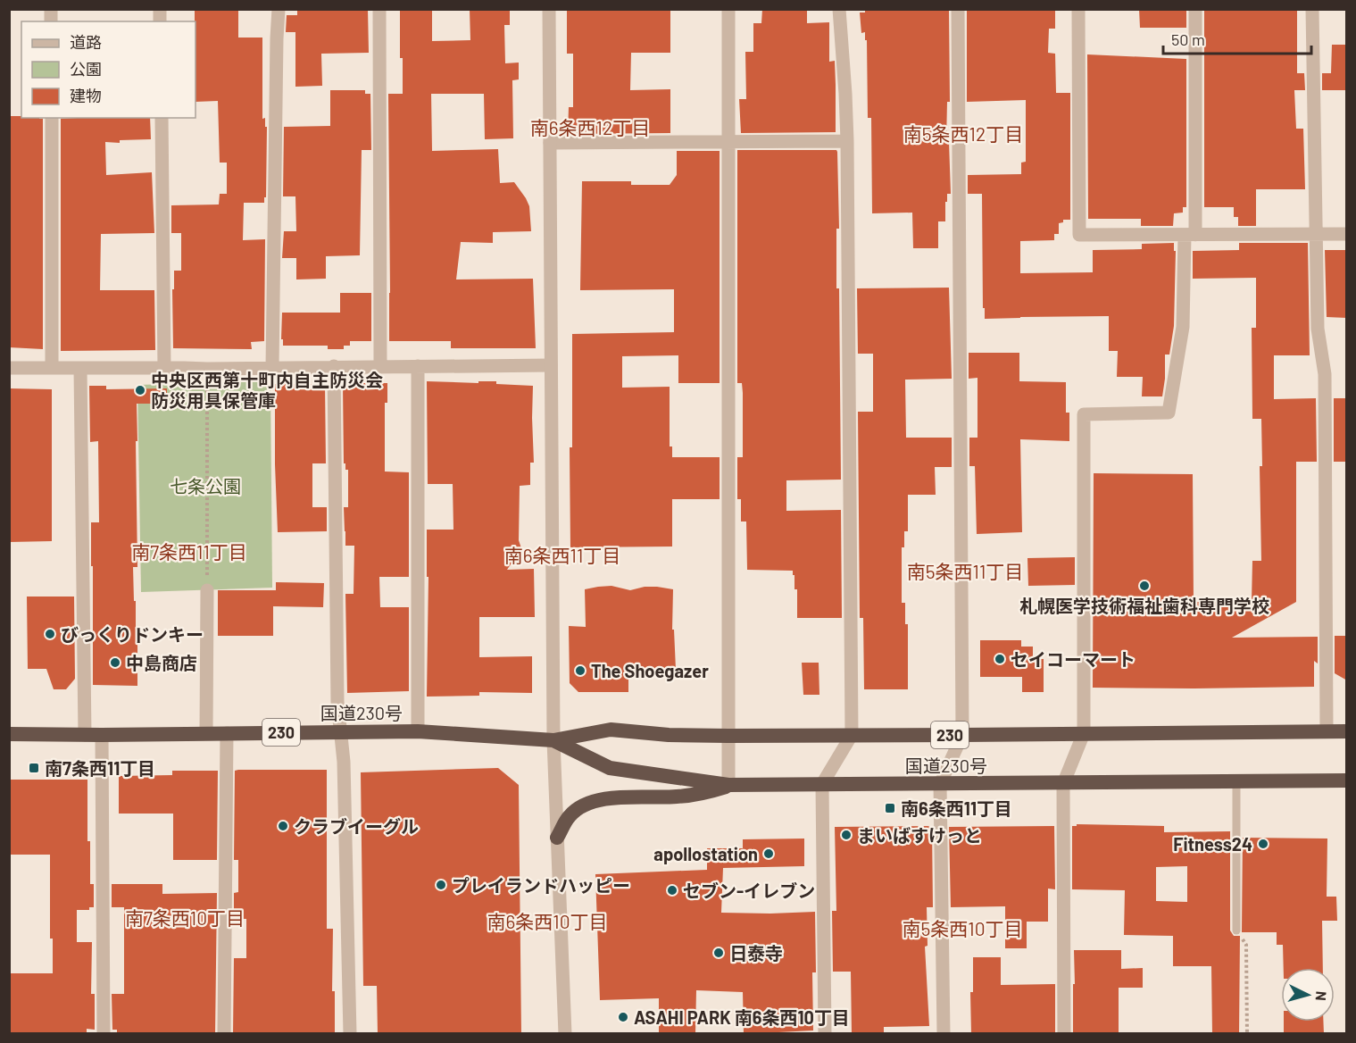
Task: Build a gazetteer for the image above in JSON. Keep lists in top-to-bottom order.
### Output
{
  "streets": {
    "highway": ["国道230号", "230"]
  },
  "districts": [
    "南6条西12丁目",
    "南5条西12丁目",
    "南7条西11丁目",
    "南6条西11丁目",
    "南5条西11丁目",
    "南7条西10丁目",
    "南6条西10丁目",
    "南5条西10丁目"
  ],
  "parks": ["七条公園"],
  "places": {
    "other": [
      "中央区西第十町内自主防災会 防災用具保管庫",
      "札幌医学技術福祉歯科専門学校",
      "びっくりドンキー",
      "セイコーマート",
      "中島商店",
      "The Shoegazer",
      "クラブイーグル",
      "まいばすけっと",
      "Fitness24",
      "apollostation",
      "プレイランドハッピー",
      "セブン-イレブン",
      "日泰寺",
      "ASAHI PARK 南6条西10丁目"
    ],
    "transit": ["南7条西11丁目", "南6条西11丁目"]
  },
  "legend": ["道路", "公園", "建物"],
  "scale_bar": "50 m",
  "north": "right"
}
